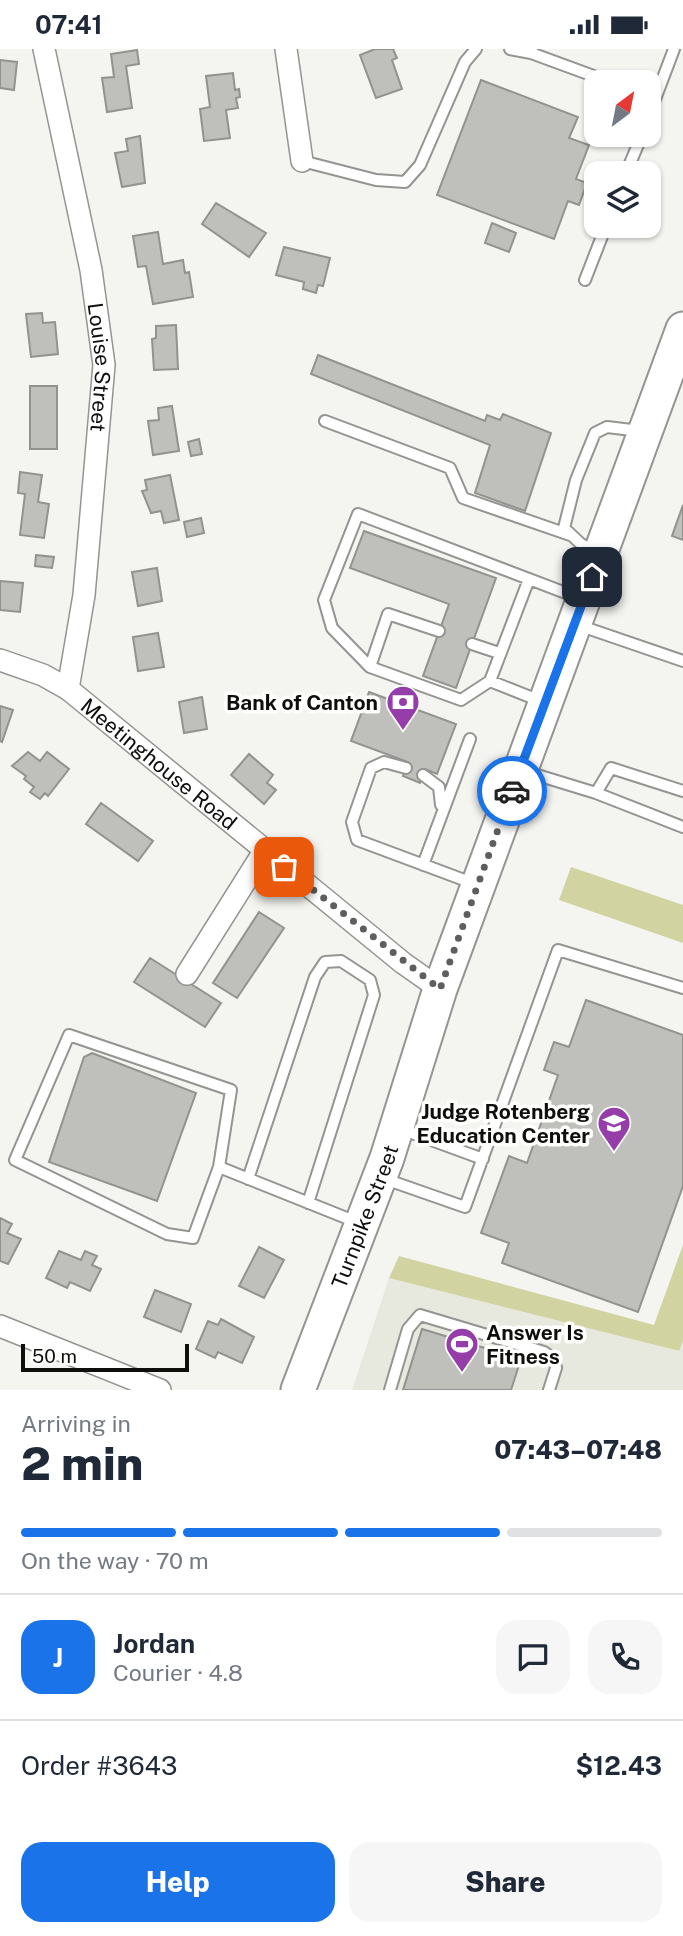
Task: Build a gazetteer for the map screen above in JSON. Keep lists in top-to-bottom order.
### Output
{
  "streets": {
    "main road": ["Turnpike Street"],
    "street": ["Louise Street", "Meetinghouse Road"]
  },
  "crossings": [
    ["Louise Street", "Meetinghouse Road"],
    ["Meetinghouse Road", "Turnpike Street"]
  ],
  "places": {
    "bank": ["Bank of Canton"],
    "school or university": ["Judge Rotenberg Education Center"],
    "sports": ["Answer Is Fitness"]
  },
  "scale_bar": "50 m",
  "north": "top right",
  "page": {
    "status": "07:41",
    "scale": "50 m",
    "heading": ["2 min", "Arriving in", "07:43–07:48"],
    "panel": [
      "Jordan",
      "Courier · 4.8",
      "Order #3643",
      "$12.43"
    ],
    "bar": "On the way · 70 m",
    "round": "J",
    "buttons": ["Help", "Share"]
  }
}
